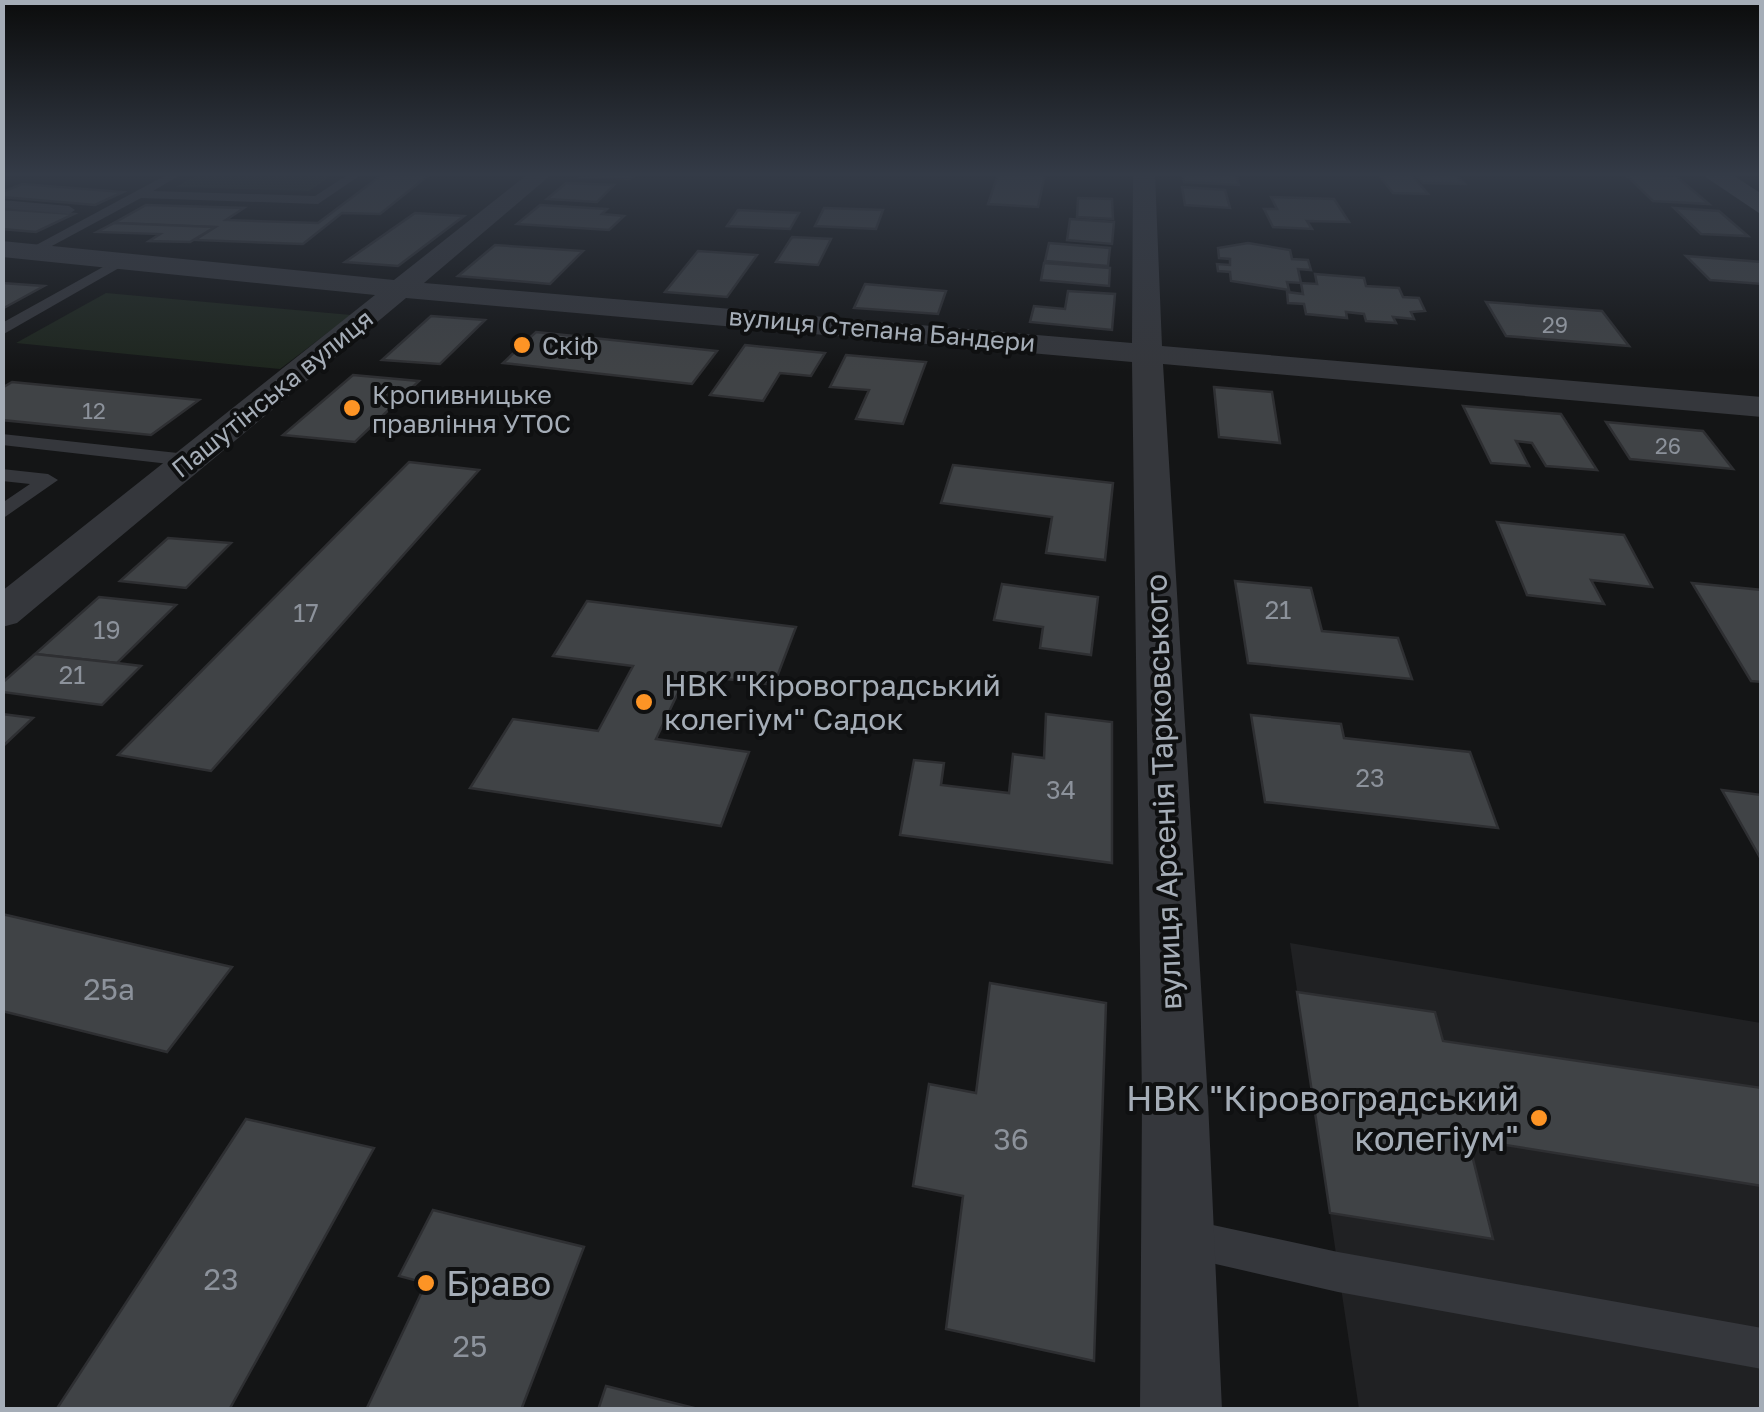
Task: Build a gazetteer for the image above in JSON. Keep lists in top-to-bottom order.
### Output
{
  "streets": {
    "street": ["вулиця Степана Бандери", "Пашутінська вулиця", "вулиця Арсенія Тарковського"]
  },
  "crossings": [
    ["вулиця Степана Бандери", "Пашутінська вулиця"],
    ["вулиця Степана Бандери", "вулиця Арсенія Тарковського"]
  ],
  "places": [
    "Скіф",
    "Кропивницьке правління УТОС",
    "НВК \"Кіровоградський колегіум\" Садок",
    "НВК \"Кіровоградський колегіум\"",
    "Браво"
  ],
  "house_numbers": [
    "29",
    "12",
    "26",
    "21",
    "17",
    "19",
    "21",
    "23",
    "34",
    "25а",
    "36",
    "23",
    "25"
  ]
}
